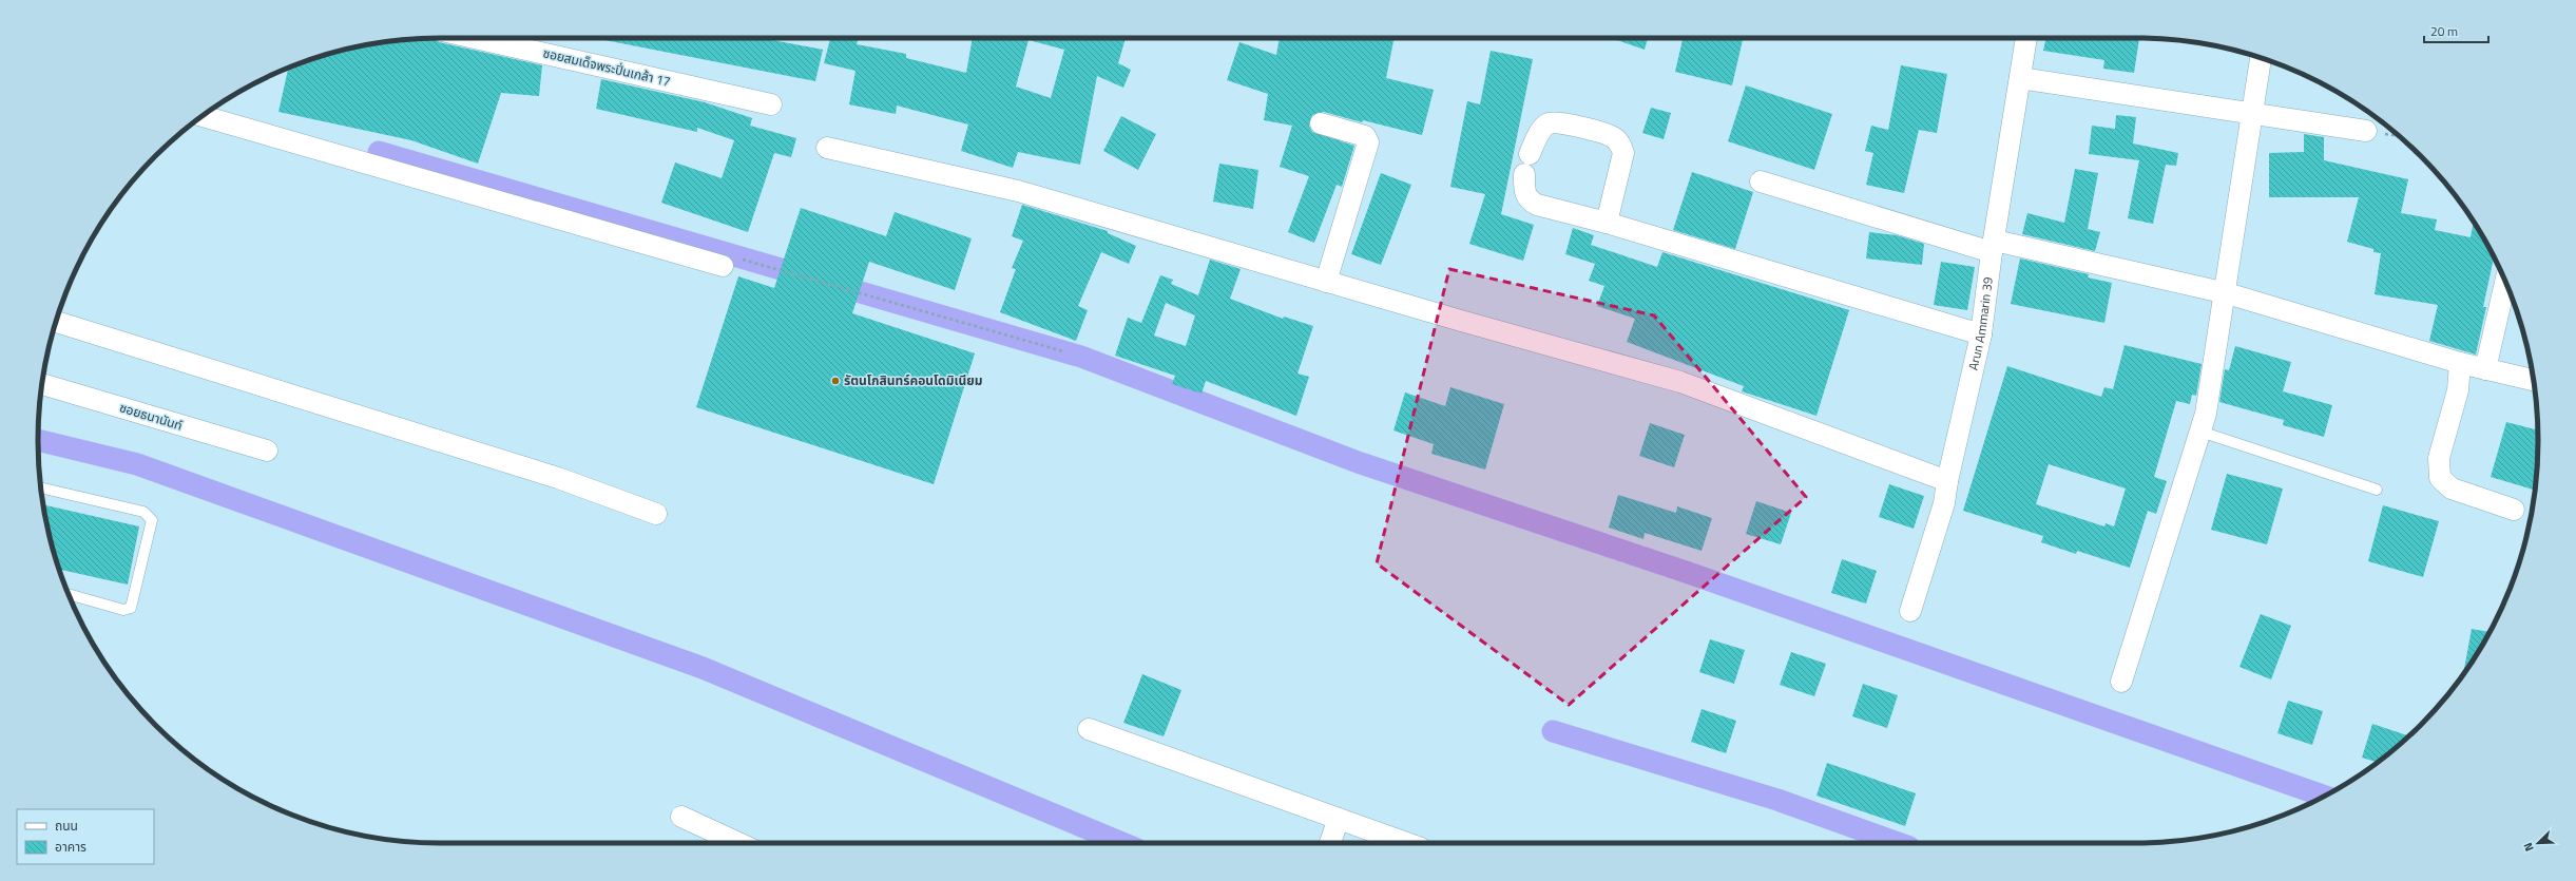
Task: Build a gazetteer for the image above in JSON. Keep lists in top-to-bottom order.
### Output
{
  "streets": {
    "street": ["ซอยสมเด็จพระปิ่นเกล้า 17", "Arun Ammarin 39", "ซอยธนานันท์"]
  },
  "places": ["รัตนโกสินทร์คอนโดมิเนียม"],
  "legend": ["ถนน", "อาคาร"],
  "scale_bar": "20 m",
  "north": "bottom left"
}
